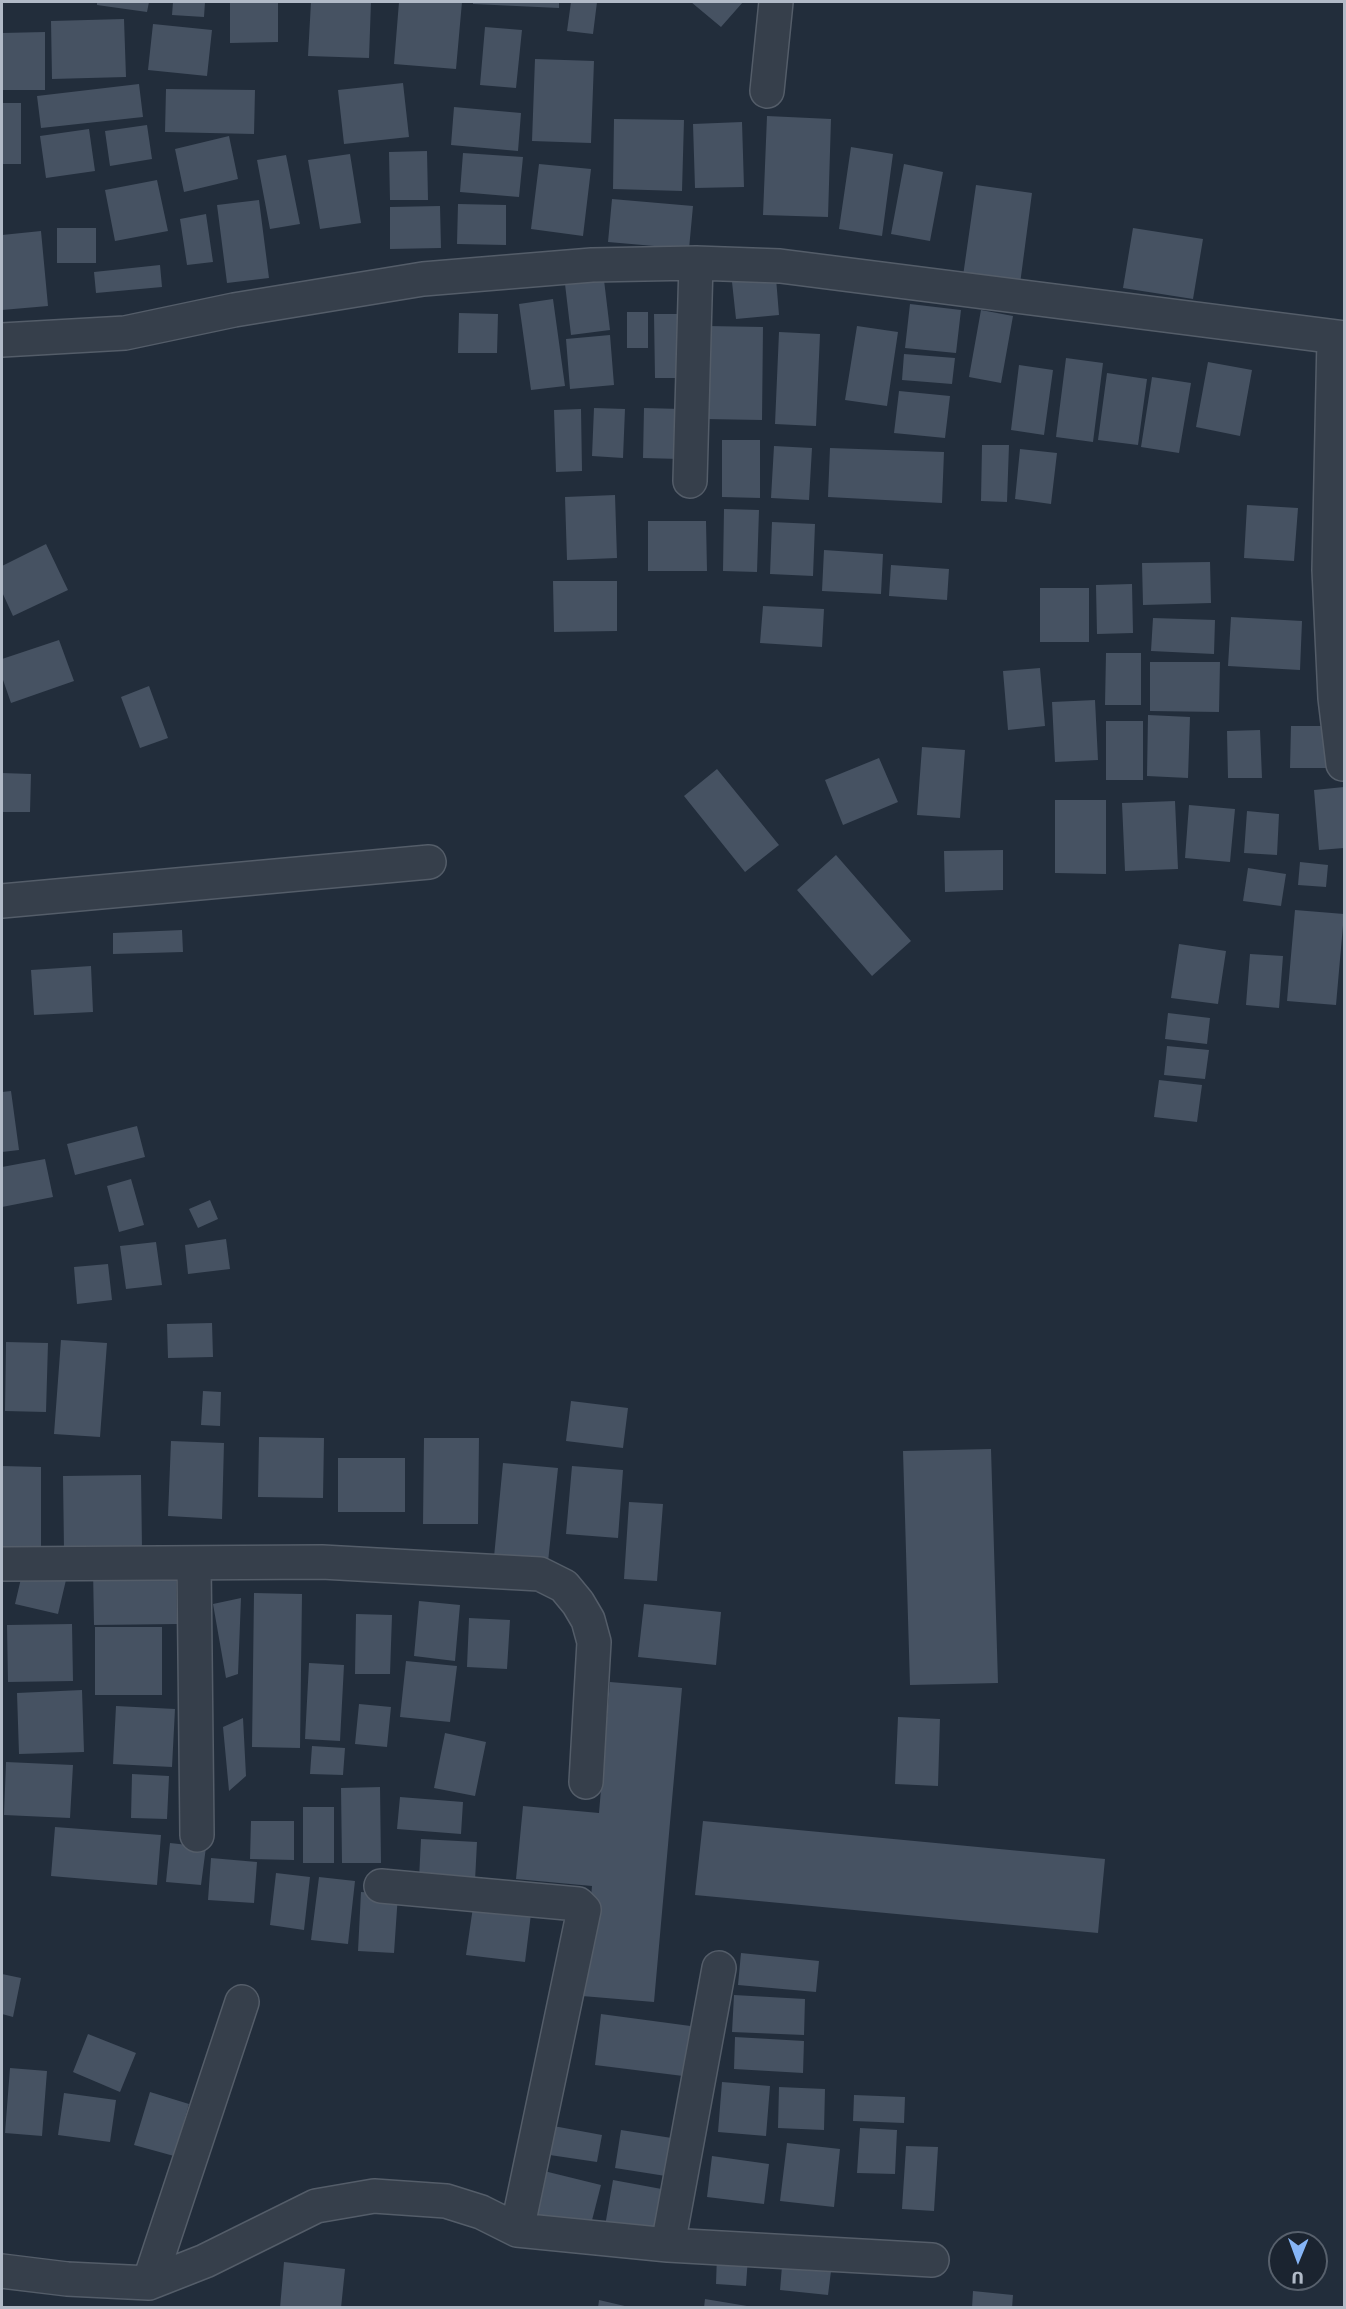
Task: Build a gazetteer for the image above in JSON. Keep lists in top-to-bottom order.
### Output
{
  "north": "bottom"
}
